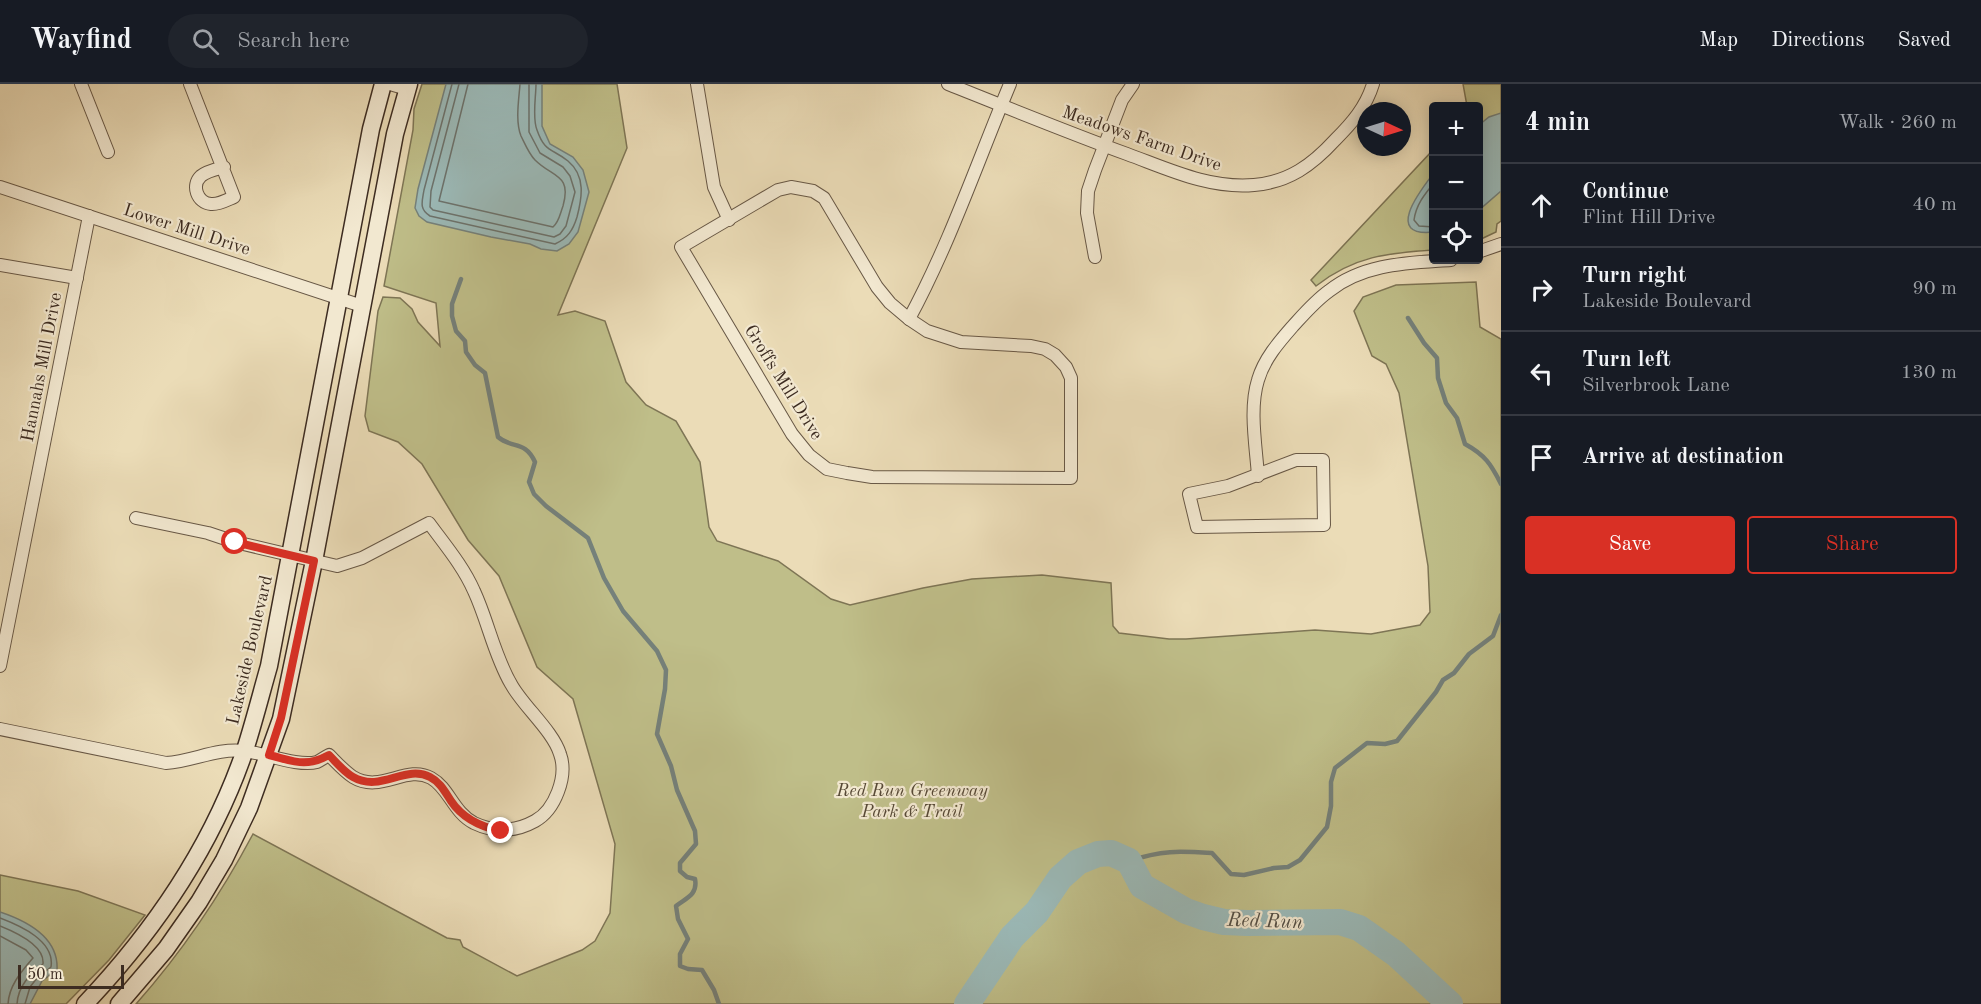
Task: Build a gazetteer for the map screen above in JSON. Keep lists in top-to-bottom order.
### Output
{
  "streets": {
    "main road": ["Lakeside Boulevard"],
    "street": [
      "Meadows Farm Drive",
      "Lower Mill Drive",
      "Hannahs Mill Drive",
      "Groffs Mill Drive"
    ]
  },
  "crossings": [
    ["Lower Mill Drive", "Hannahs Mill Drive"],
    ["Lower Mill Drive", "Lakeside Boulevard"]
  ],
  "water": ["Red Run"],
  "parks": ["Red Run Greenway Park & Trail"],
  "scale_bar": "50 m",
  "north": "right",
  "page": {
    "header": "Wayfind",
    "search": "Search here",
    "nav": ["Map", "Directions", "Saved"],
    "heading": ["4 min", "Walk · 260 m"],
    "map_buttons": ["+", "−"],
    "list": [
      ["Continue", "Flint Hill Drive", "40 m"],
      ["Turn right", "Lakeside Boulevard", "90 m"],
      ["Turn left", "Silverbrook Lane", "130 m"],
      "Arrive at destination"
    ],
    "buttons": ["Save", "Share"],
    "scale": "50 m"
  }
}
